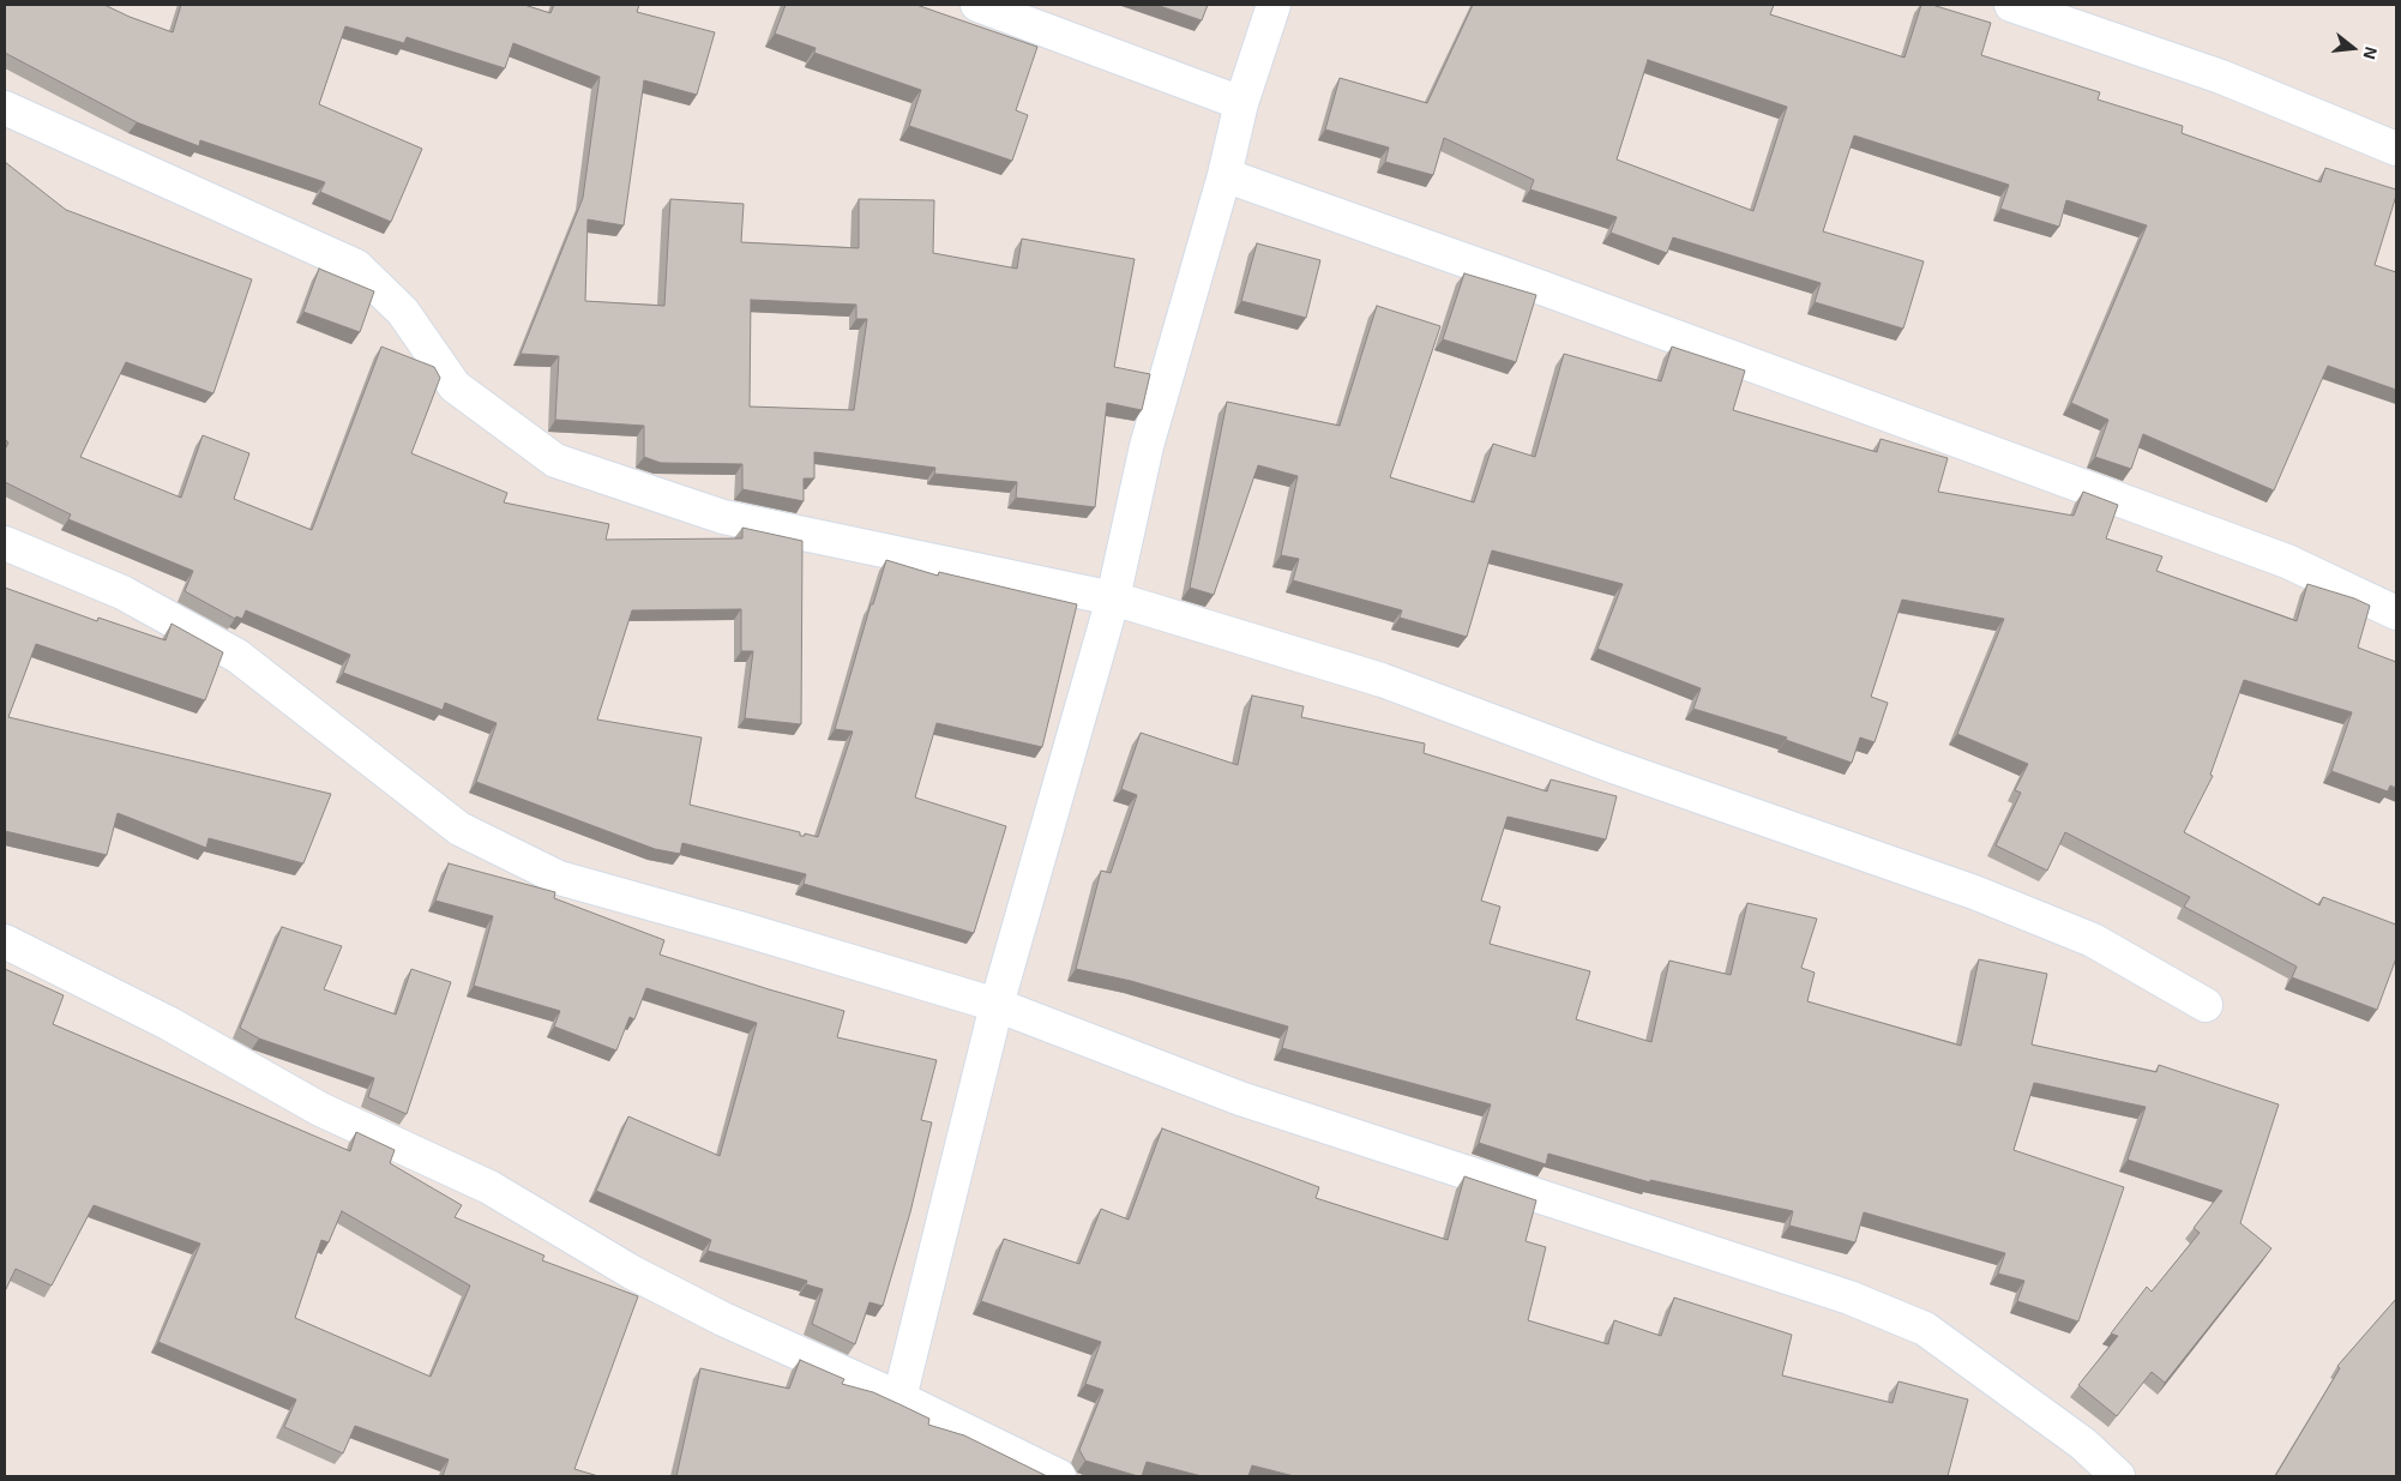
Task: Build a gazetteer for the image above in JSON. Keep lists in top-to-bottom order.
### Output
{
  "north": "right"
}
